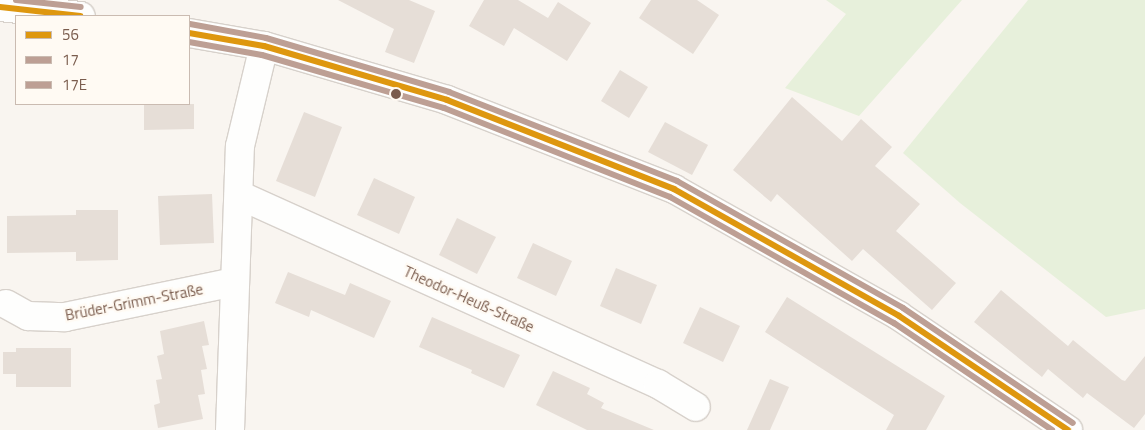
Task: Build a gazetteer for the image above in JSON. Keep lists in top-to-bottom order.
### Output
{
  "streets": {
    "street": ["Theodor-Heuß-Straße", "Brüder-Grimm-Straße"]
  },
  "lines": ["transit line 17E", "transit line 56", "transit line 17"],
  "legend": ["56", "17", "17E"]
}
